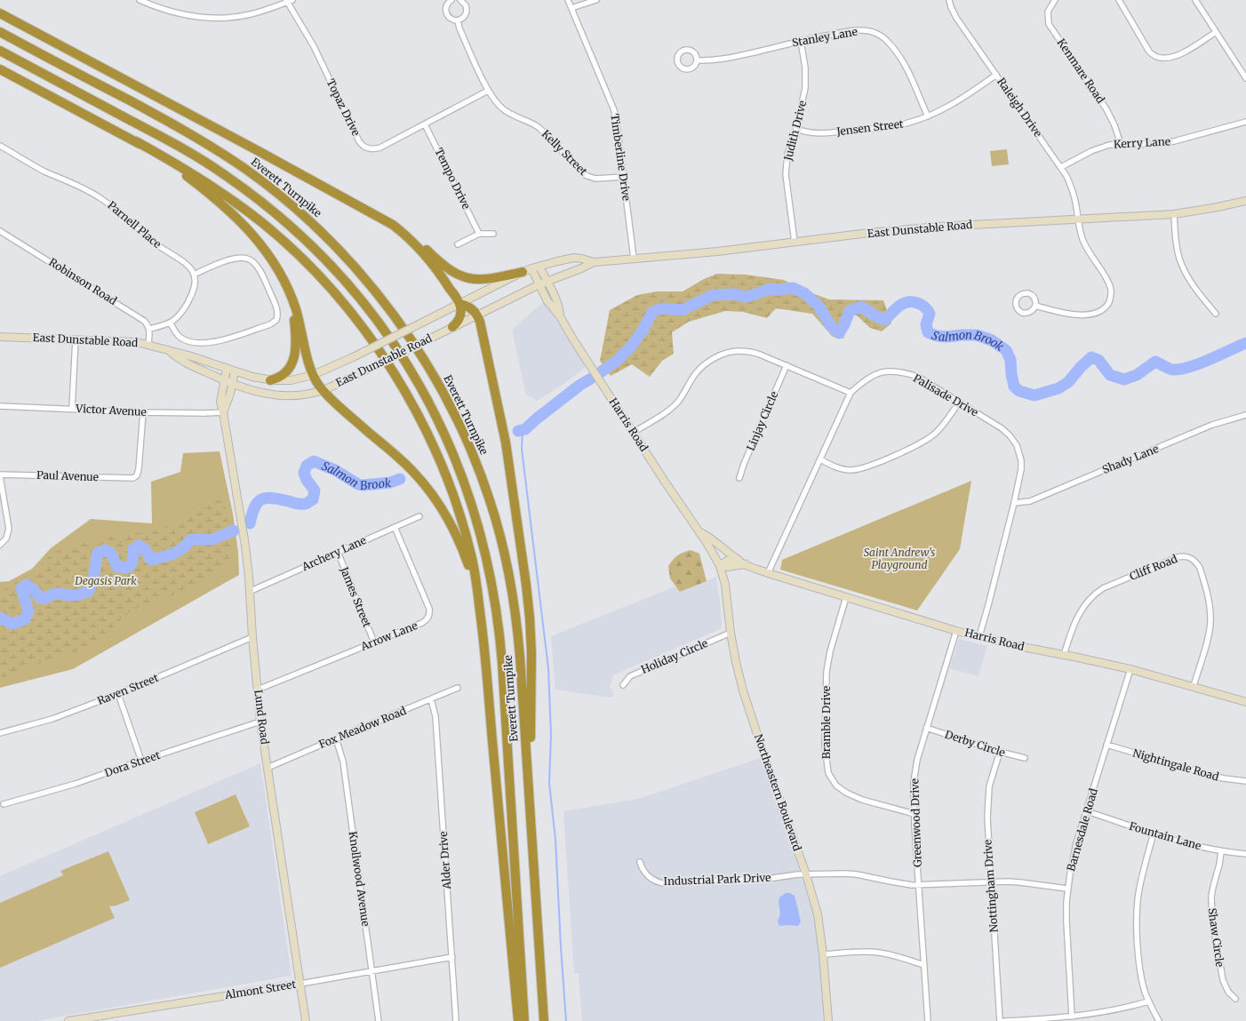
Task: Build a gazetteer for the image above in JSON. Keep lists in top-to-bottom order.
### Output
{
  "streets": {
    "highway": ["Everett Turnpike"],
    "street": [
      "Stanley Lane",
      "Kenmare Road",
      "Topaz Drive",
      "Raleigh Drive",
      "Jensen Street",
      "Judith Drive",
      "Kerry Lane",
      "Kelly Street",
      "Timberline Drive",
      "Tempo Drive",
      "Parnell Place",
      "East Dunstable Road",
      "Robinson Road",
      "Palisade Drive",
      "Victor Avenue",
      "Linjay Circle",
      "Harris Road",
      "Shady Lane",
      "Paul Avenue",
      "Archery Lane",
      "Cliff Road",
      "James Street",
      "Arrow Lane",
      "Holiday Circle",
      "Raven Street",
      "Lund Road",
      "Bramble Drive",
      "Fox Meadow Road",
      "Derby Circle",
      "Dora Street",
      "Nightingale Road",
      "Northeastern Boulevard",
      "Greenwood Drive",
      "Barnesdale Road",
      "Fountain Lane",
      "Alder Drive",
      "Knollwood Avenue",
      "Industrial Park Drive",
      "Nottingham Drive",
      "Shaw Circle",
      "Almont Street"
    ]
  },
  "crossings": [
    ["Stanley Lane", "Jensen Street"],
    ["Stanley Lane", "Judith Drive"],
    ["Kenmare Road", "Kerry Lane"],
    ["Topaz Drive", "Kelly Street"],
    ["Topaz Drive", "Tempo Drive"],
    ["Raleigh Drive", "Jensen Street"],
    ["Raleigh Drive", "Kerry Lane"],
    ["Raleigh Drive", "East Dunstable Road"],
    ["Jensen Street", "Judith Drive"],
    ["Judith Drive", "East Dunstable Road"],
    ["Kelly Street", "Timberline Drive"],
    ["Timberline Drive", "East Dunstable Road"],
    ["East Dunstable Road", "Harris Road"],
    ["East Dunstable Road", "Lund Road"],
    ["Palisade Drive", "Harris Road"],
    ["Palisade Drive", "Shady Lane"],
    ["Victor Avenue", "Paul Avenue"],
    ["Victor Avenue", "Lund Road"],
    ["Harris Road", "Cliff Road"],
    ["Harris Road", "Bramble Drive"],
    ["Harris Road", "Northeastern Boulevard"],
    ["Harris Road", "Greenwood Drive"],
    ["Harris Road", "Barnesdale Road"],
    ["Archery Lane", "James Street"],
    ["Archery Lane", "Arrow Lane"],
    ["Archery Lane", "Lund Road"],
    ["James Street", "Arrow Lane"],
    ["Arrow Lane", "Lund Road"],
    ["Holiday Circle", "Northeastern Boulevard"],
    ["Raven Street", "Lund Road"],
    ["Lund Road", "Fox Meadow Road"],
    ["Lund Road", "Dora Street"],
    ["Lund Road", "Almont Street"],
    ["Bramble Drive", "Greenwood Drive"],
    ["Fox Meadow Road", "Alder Drive"],
    ["Fox Meadow Road", "Knollwood Avenue"],
    ["Derby Circle", "Greenwood Drive"],
    ["Derby Circle", "Nottingham Drive"],
    ["Nightingale Road", "Barnesdale Road"],
    ["Northeastern Boulevard", "Industrial Park Drive"],
    ["Greenwood Drive", "Industrial Park Drive"],
    ["Barnesdale Road", "Fountain Lane"],
    ["Barnesdale Road", "Industrial Park Drive"],
    ["Fountain Lane", "Shaw Circle"],
    ["Alder Drive", "Almont Street"],
    ["Knollwood Avenue", "Almont Street"],
    ["Industrial Park Drive", "Nottingham Drive"]
  ],
  "water": ["Salmon Brook"],
  "parks": ["Saint Andrew's Playground", "Degasis Park"]
}
